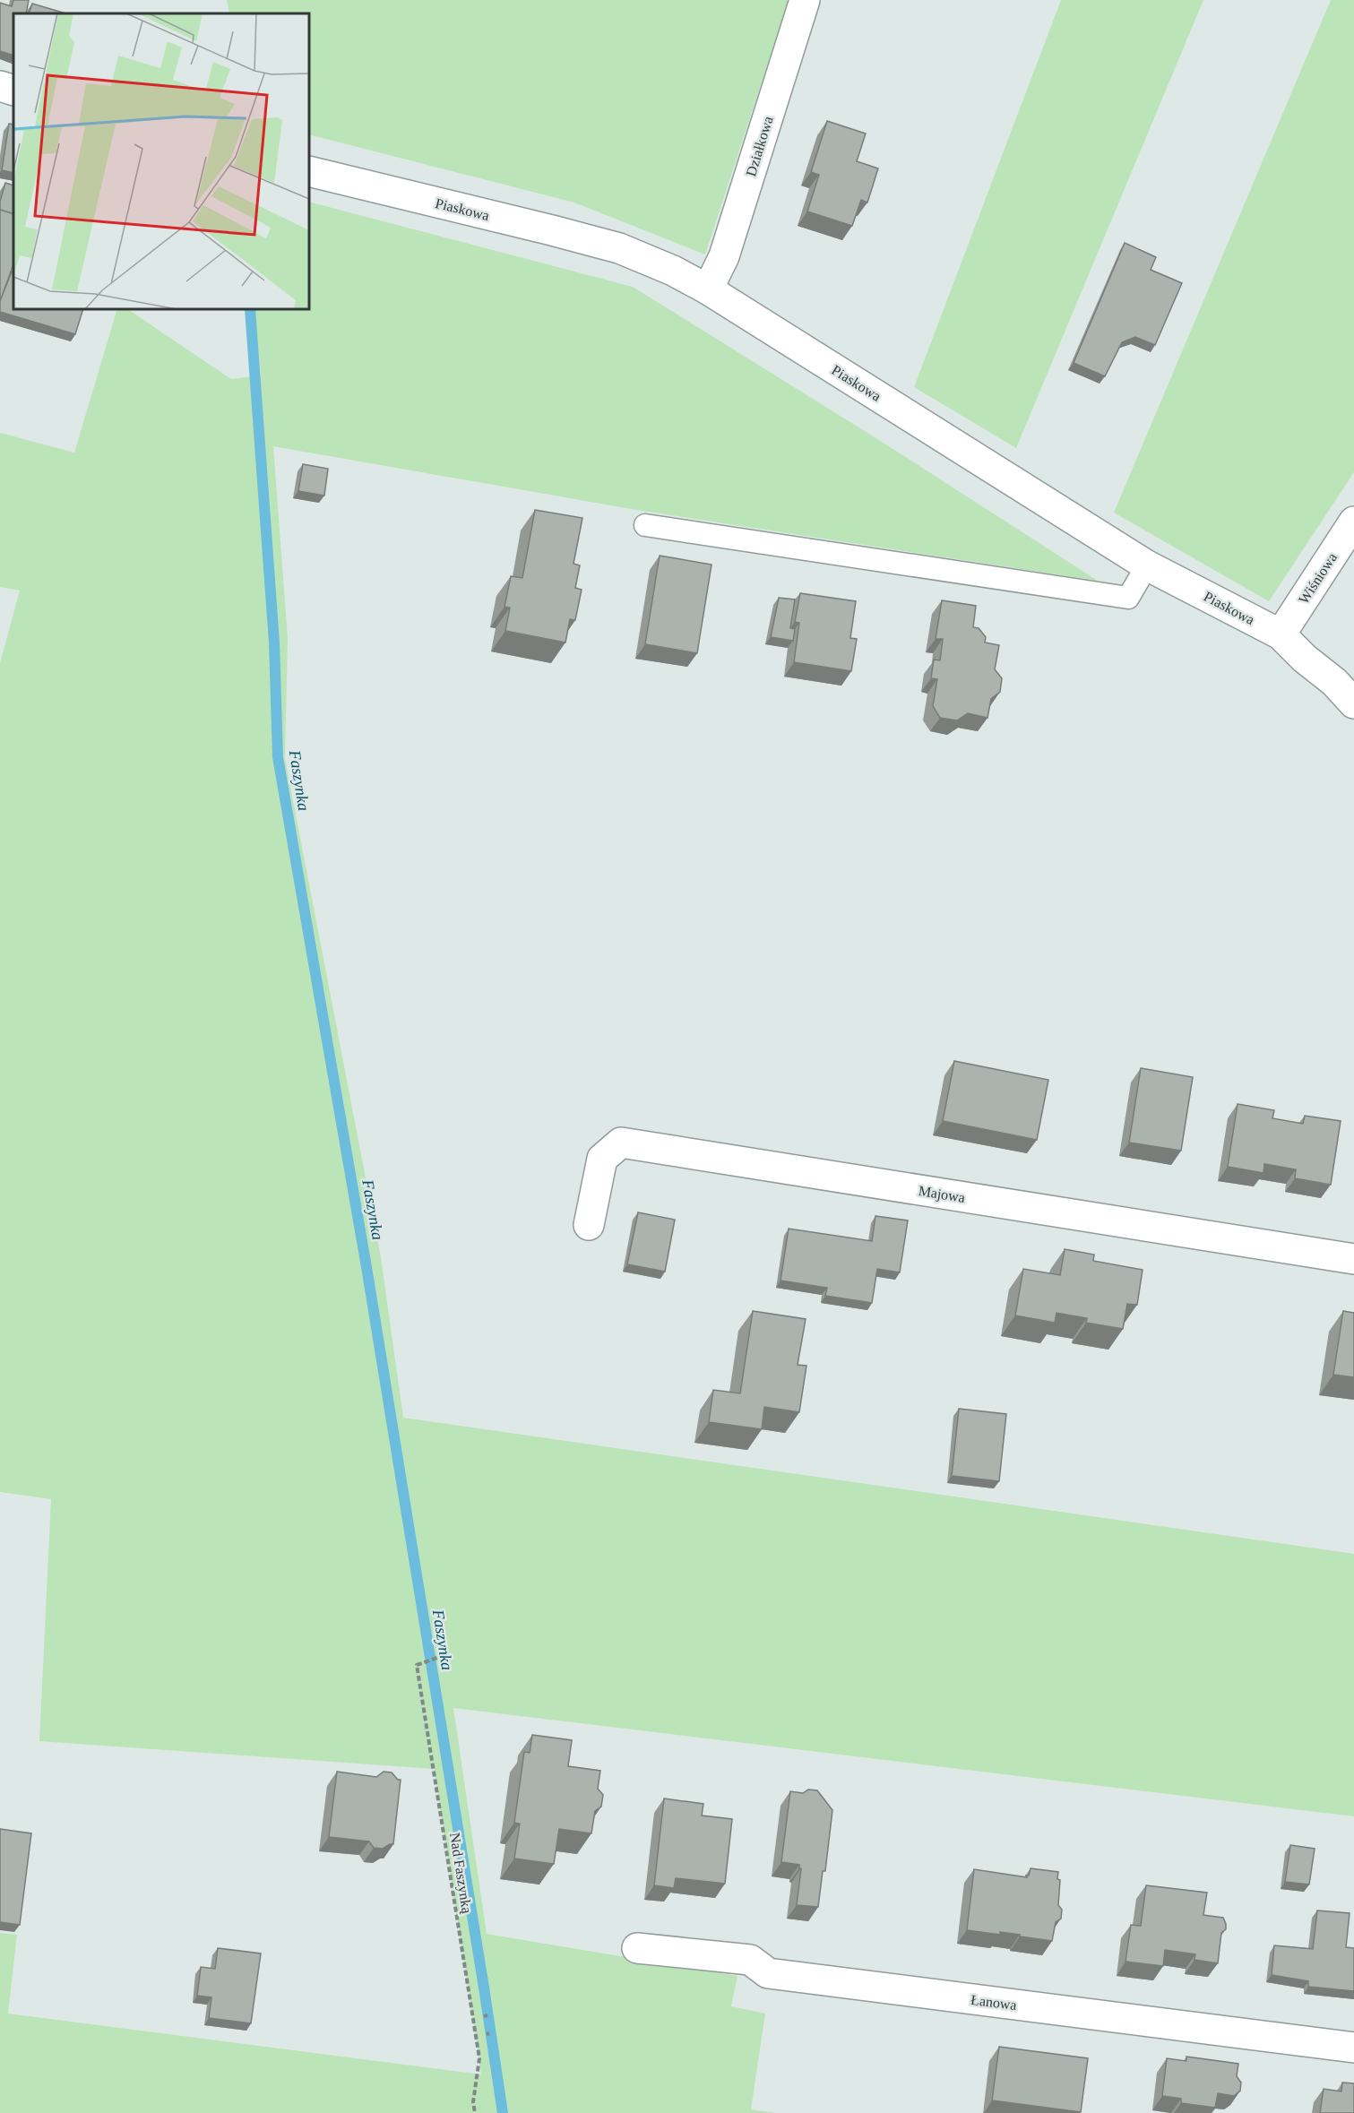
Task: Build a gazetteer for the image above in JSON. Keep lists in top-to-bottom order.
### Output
{
  "streets": {
    "street": [
      "Działkowa",
      "Piaskowa",
      "Wiśniowa",
      "Majowa",
      "Łanowa"
    ],
    "path": ["Nad Faszynką"]
  },
  "crossings": [
    ["Działkowa", "Piaskowa"],
    ["Piaskowa", "Wiśniowa"]
  ],
  "water": ["Faszynka"]
}
